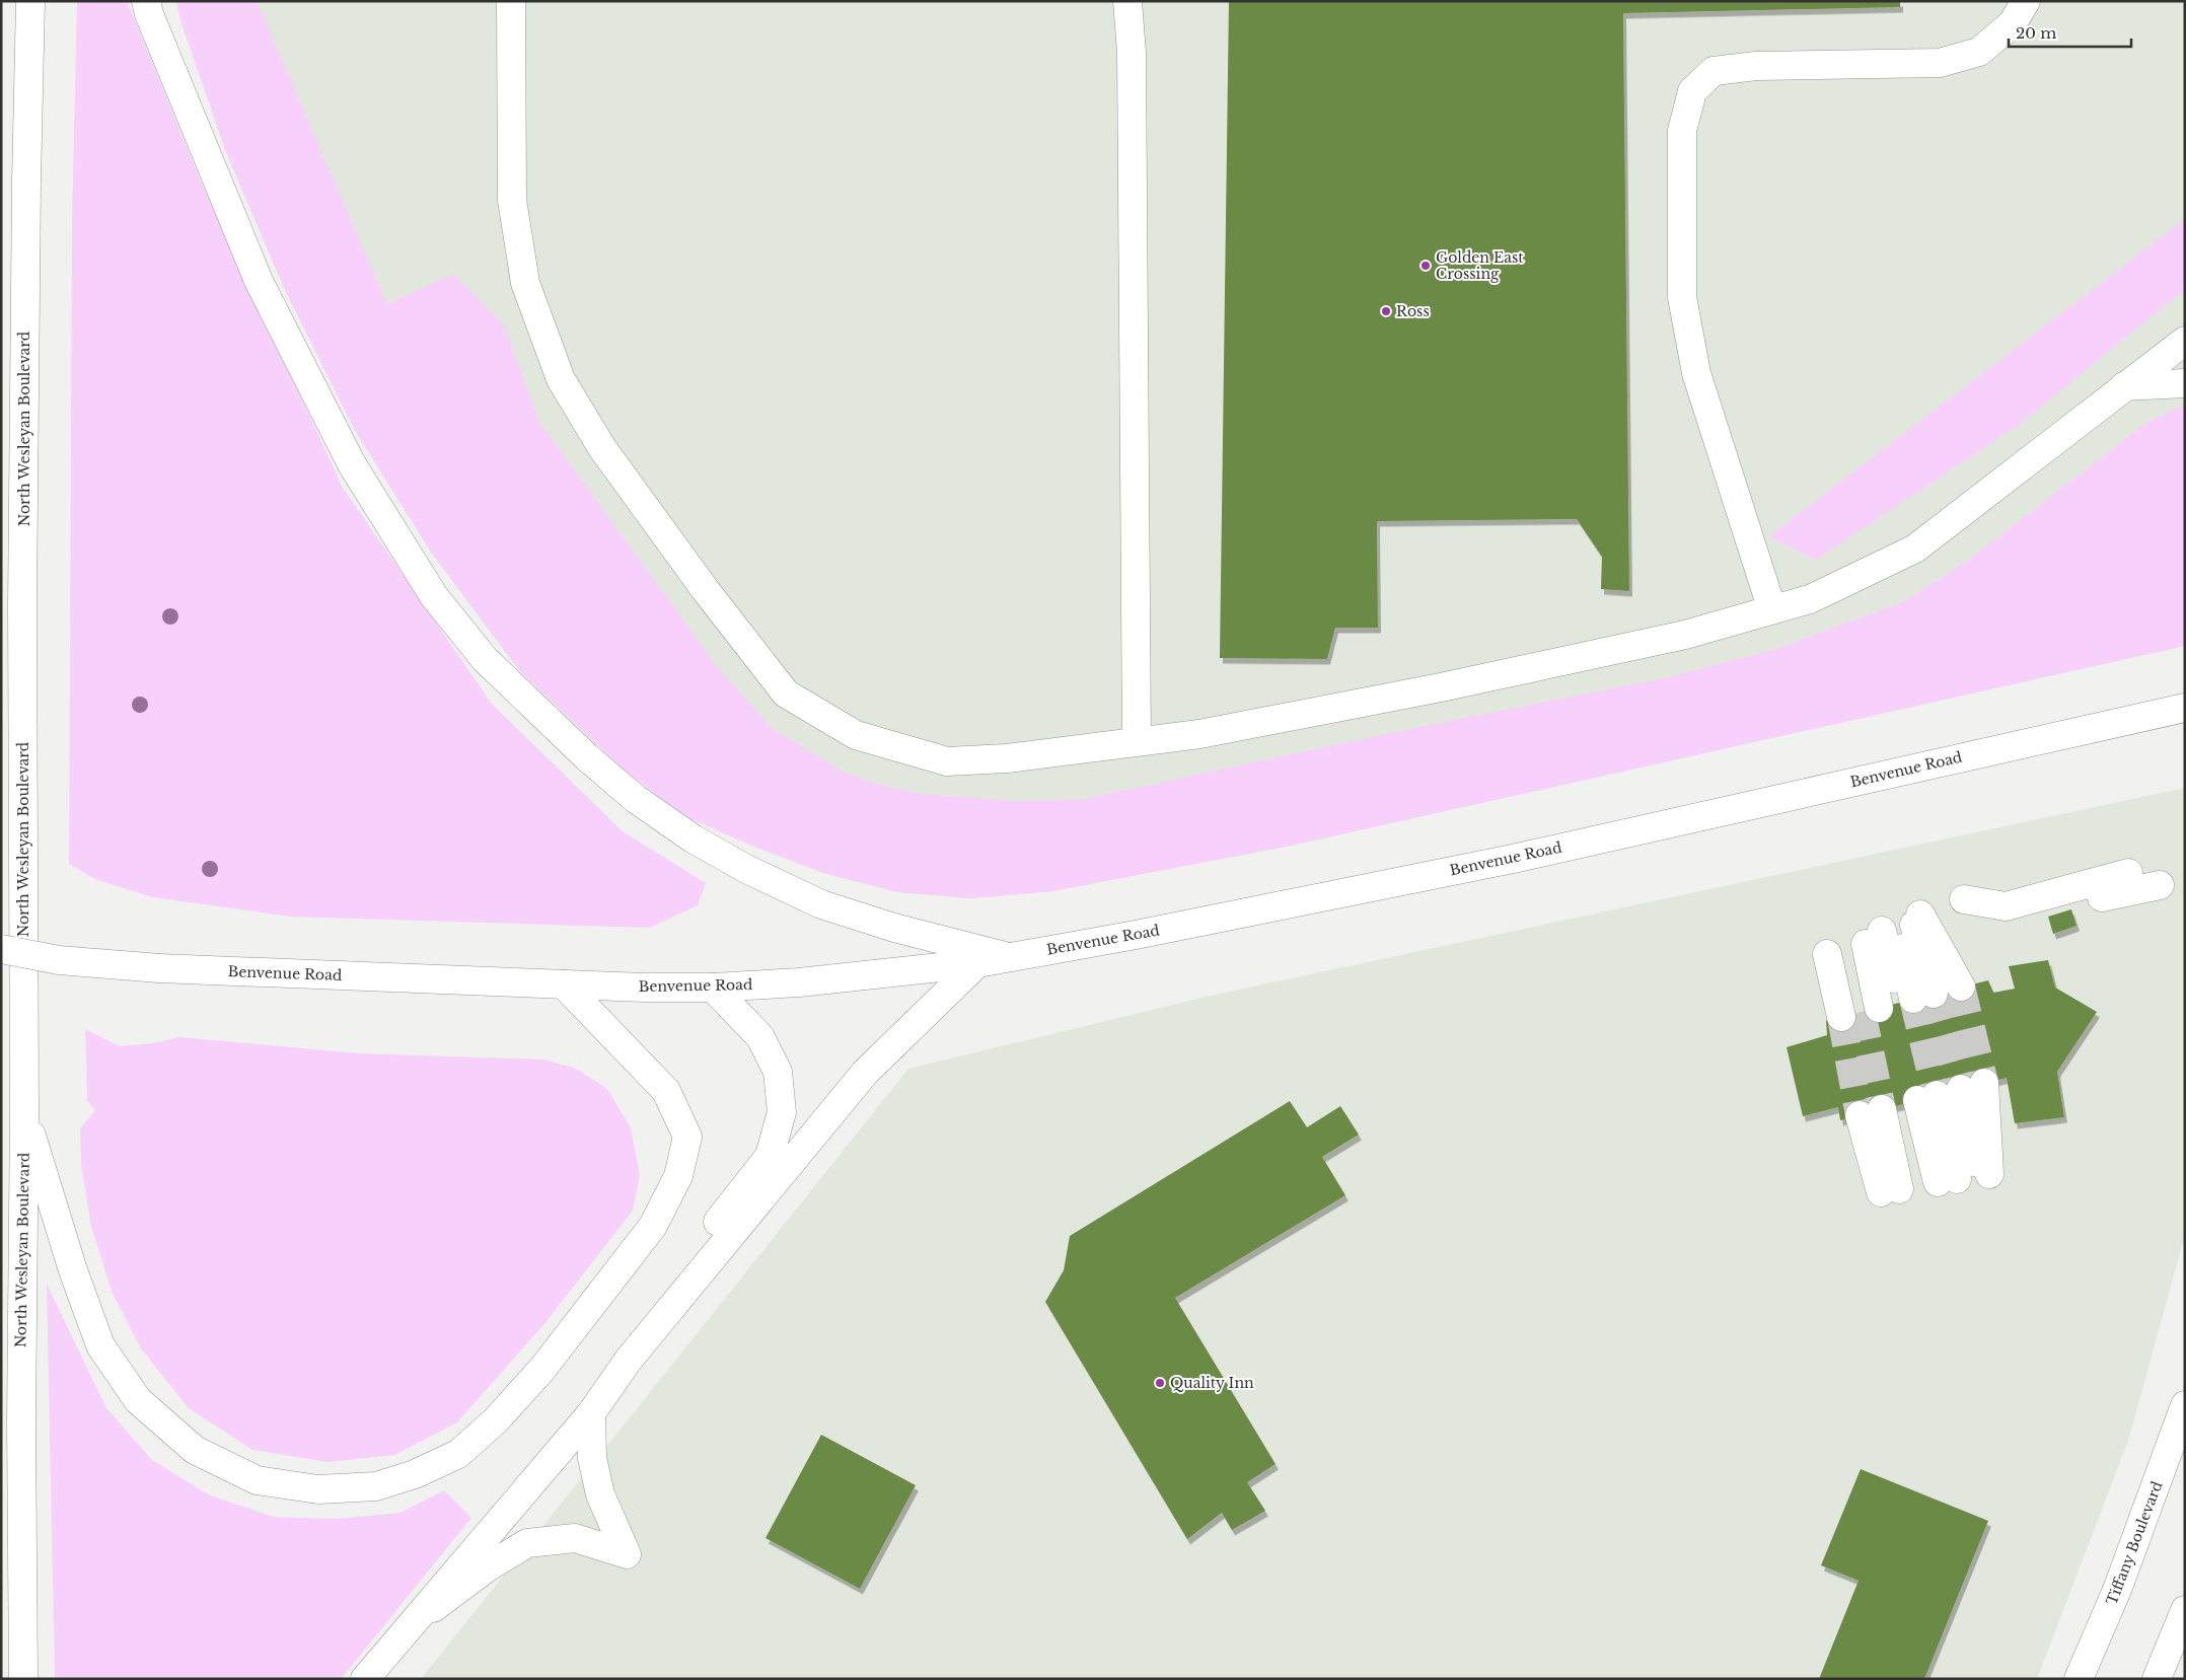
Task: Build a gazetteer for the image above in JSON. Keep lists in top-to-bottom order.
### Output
{
  "streets": {
    "main road": ["North Wesleyan Boulevard", "Benvenue Road", "Tiffany Boulevard"]
  },
  "places": ["Golden East Crossing", "Ross", "Quality Inn"],
  "scale_bar": "20 m"
}
